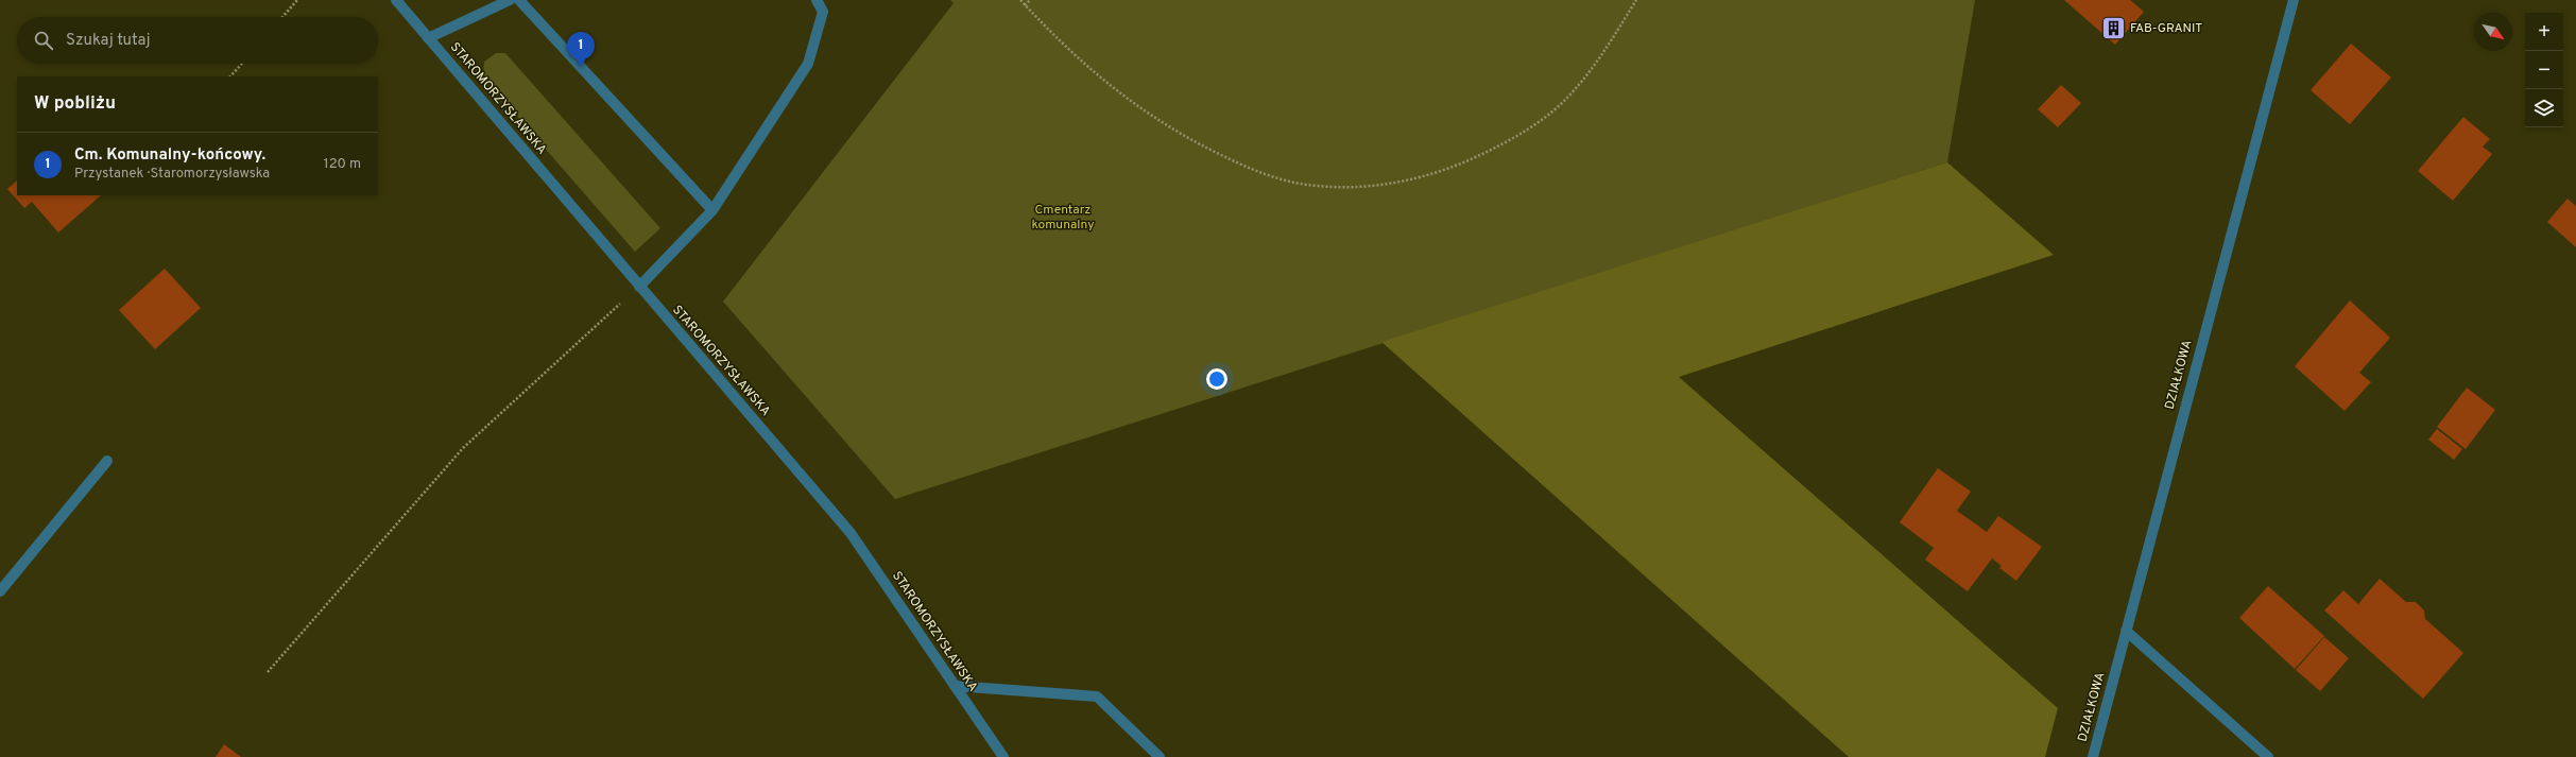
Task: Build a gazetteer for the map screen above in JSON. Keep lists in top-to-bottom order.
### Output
{
  "streets": {
    "street": ["STAROMORZYSŁAWSKA", "DZIAŁKOWA"]
  },
  "parks": ["Cmentarz komunalny"],
  "places": {
    "building": ["FAB-GRANIT"]
  },
  "north": "bottom right",
  "page": {
    "map_buttons": ["+", "−"],
    "search": "Szukaj tutaj",
    "pins": "1",
    "heading": "W pobliżu",
    "list": [
      {
        "mark": "1",
        "name": "Cm. Komunalny-końcowy.",
        "note": "Przystanek · Staromorzysławska",
        "value": "120 m"
      }
    ]
  }
}
